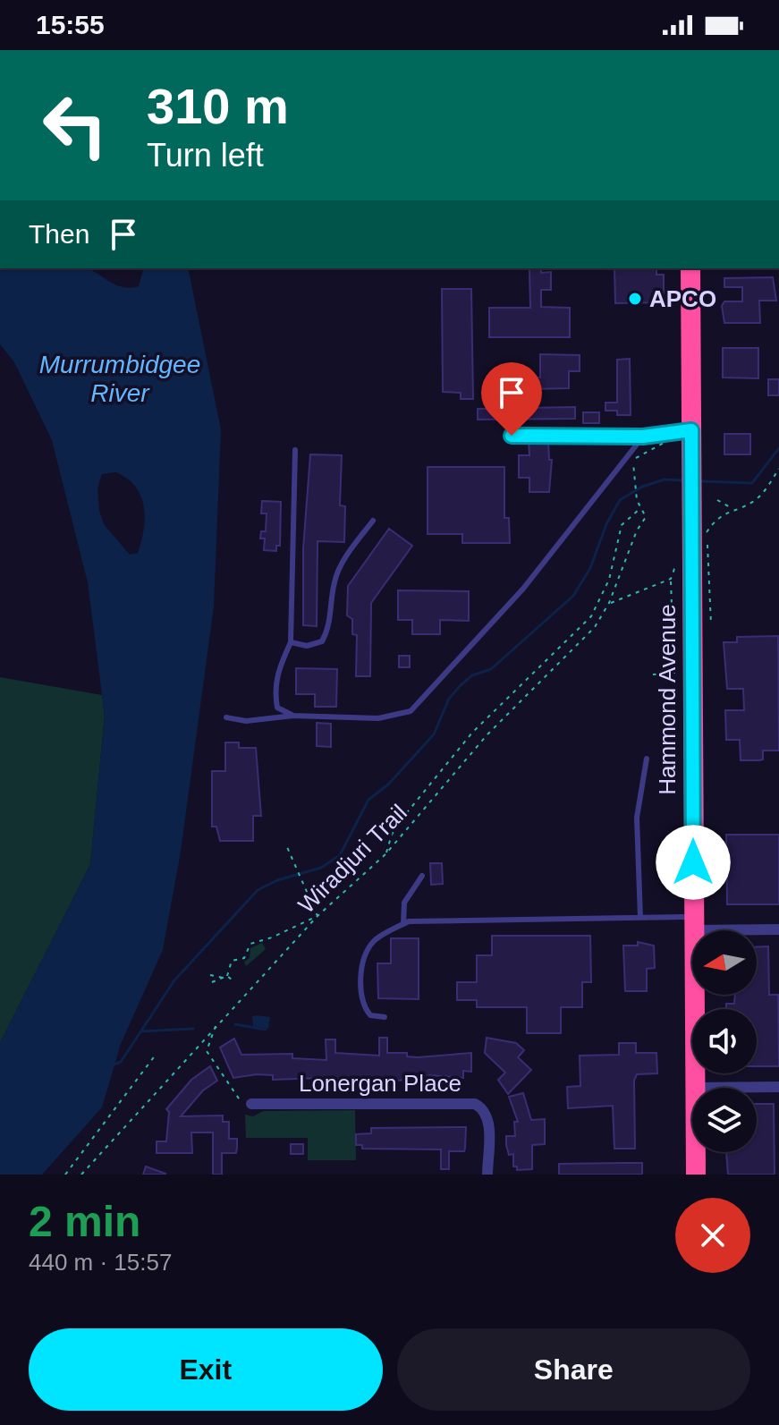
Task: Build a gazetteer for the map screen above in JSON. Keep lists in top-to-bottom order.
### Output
{
  "streets": {
    "highway": ["Hammond Avenue"],
    "street": ["Lonergan Place"],
    "path": ["Wiradjuri Trail"]
  },
  "water": ["Murrumbidgee River"],
  "places": ["APCO"],
  "north": "left",
  "page": {
    "status": "15:55",
    "turn": ["310 m", "Turn left"],
    "then": "Then",
    "heading": ["2 min", "440 m · 15:57"],
    "buttons": ["Exit", "Share"]
  }
}
